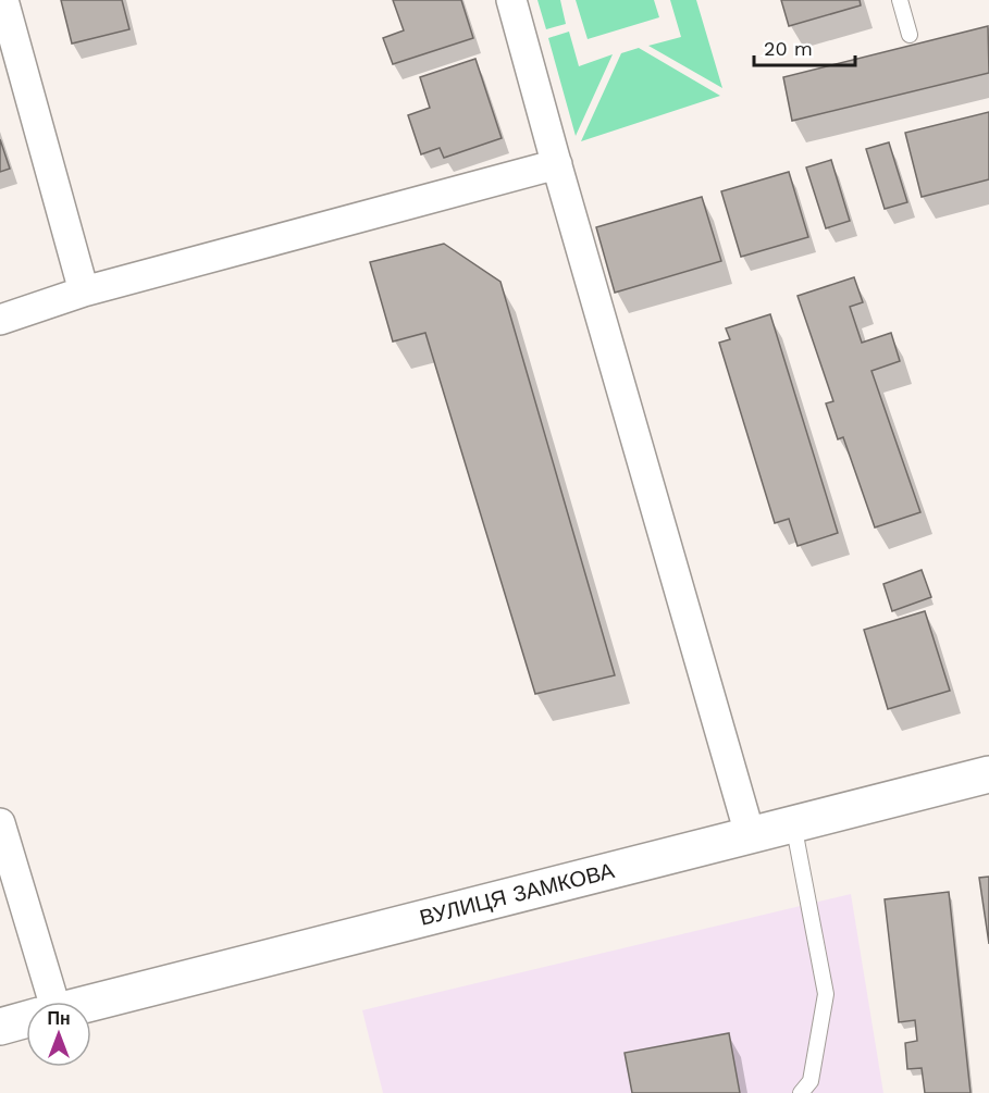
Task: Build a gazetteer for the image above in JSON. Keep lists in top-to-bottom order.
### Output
{
  "streets": {
    "street": ["ВУЛИЦЯ ЗАМКОВА"]
  },
  "scale_bar": "20 m",
  "north": "top"
}
